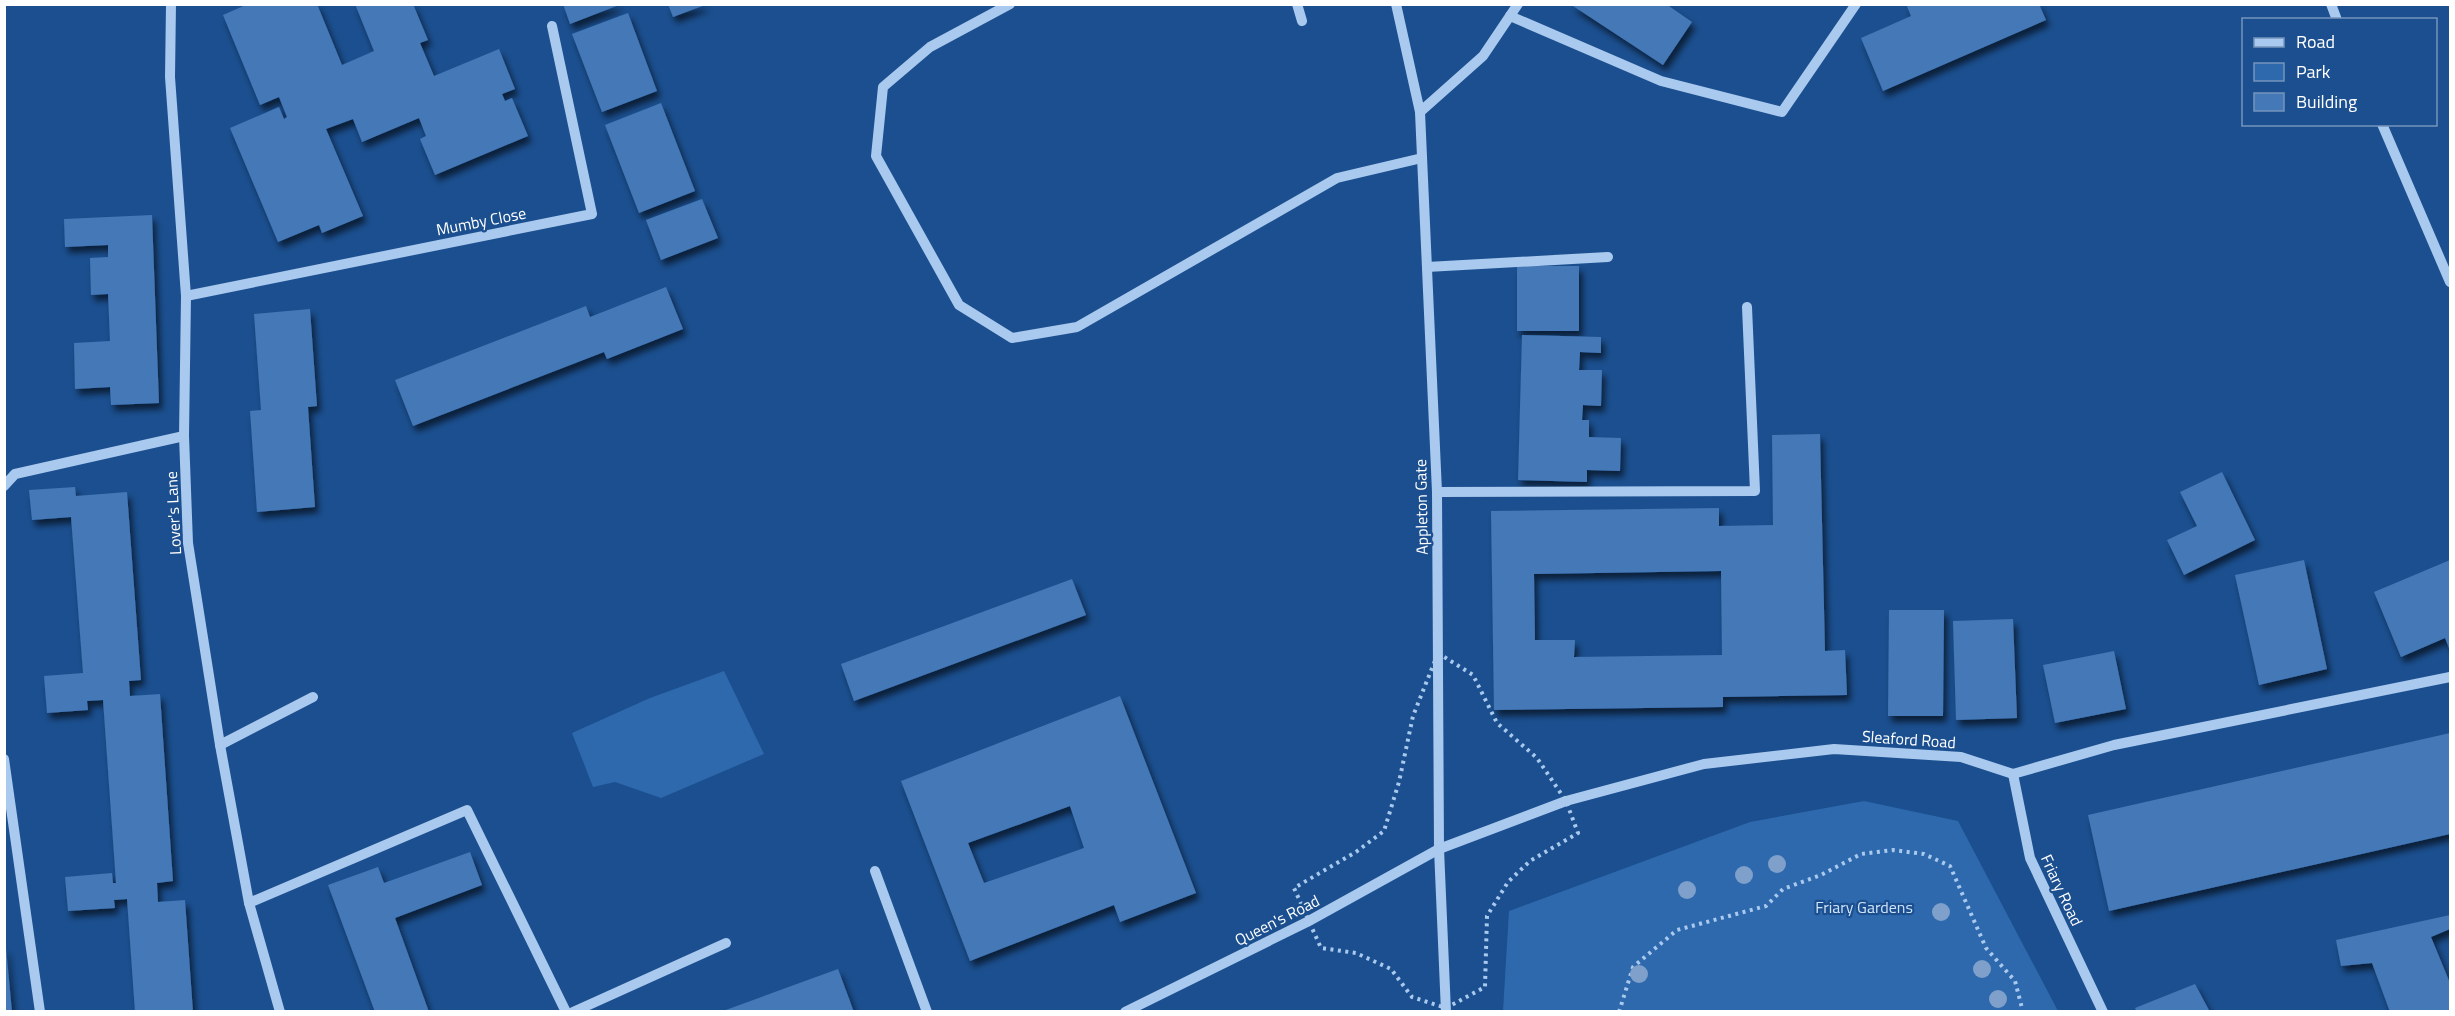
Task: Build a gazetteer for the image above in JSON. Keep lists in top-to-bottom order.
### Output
{
  "streets": {
    "street": [
      "Mumby Close",
      "Appleton Gate",
      "Lover's Lane",
      "Sleaford Road",
      "Friary Road",
      "Queen's Road"
    ]
  },
  "crossings": [
    ["Mumby Close", "Lover's Lane"],
    ["Appleton Gate", "Sleaford Road"],
    ["Appleton Gate", "Queen's Road"],
    ["Sleaford Road", "Friary Road"],
    ["Sleaford Road", "Queen's Road"]
  ],
  "parks": ["Friary Gardens"],
  "legend": ["Road", "Park", "Building"]
}
